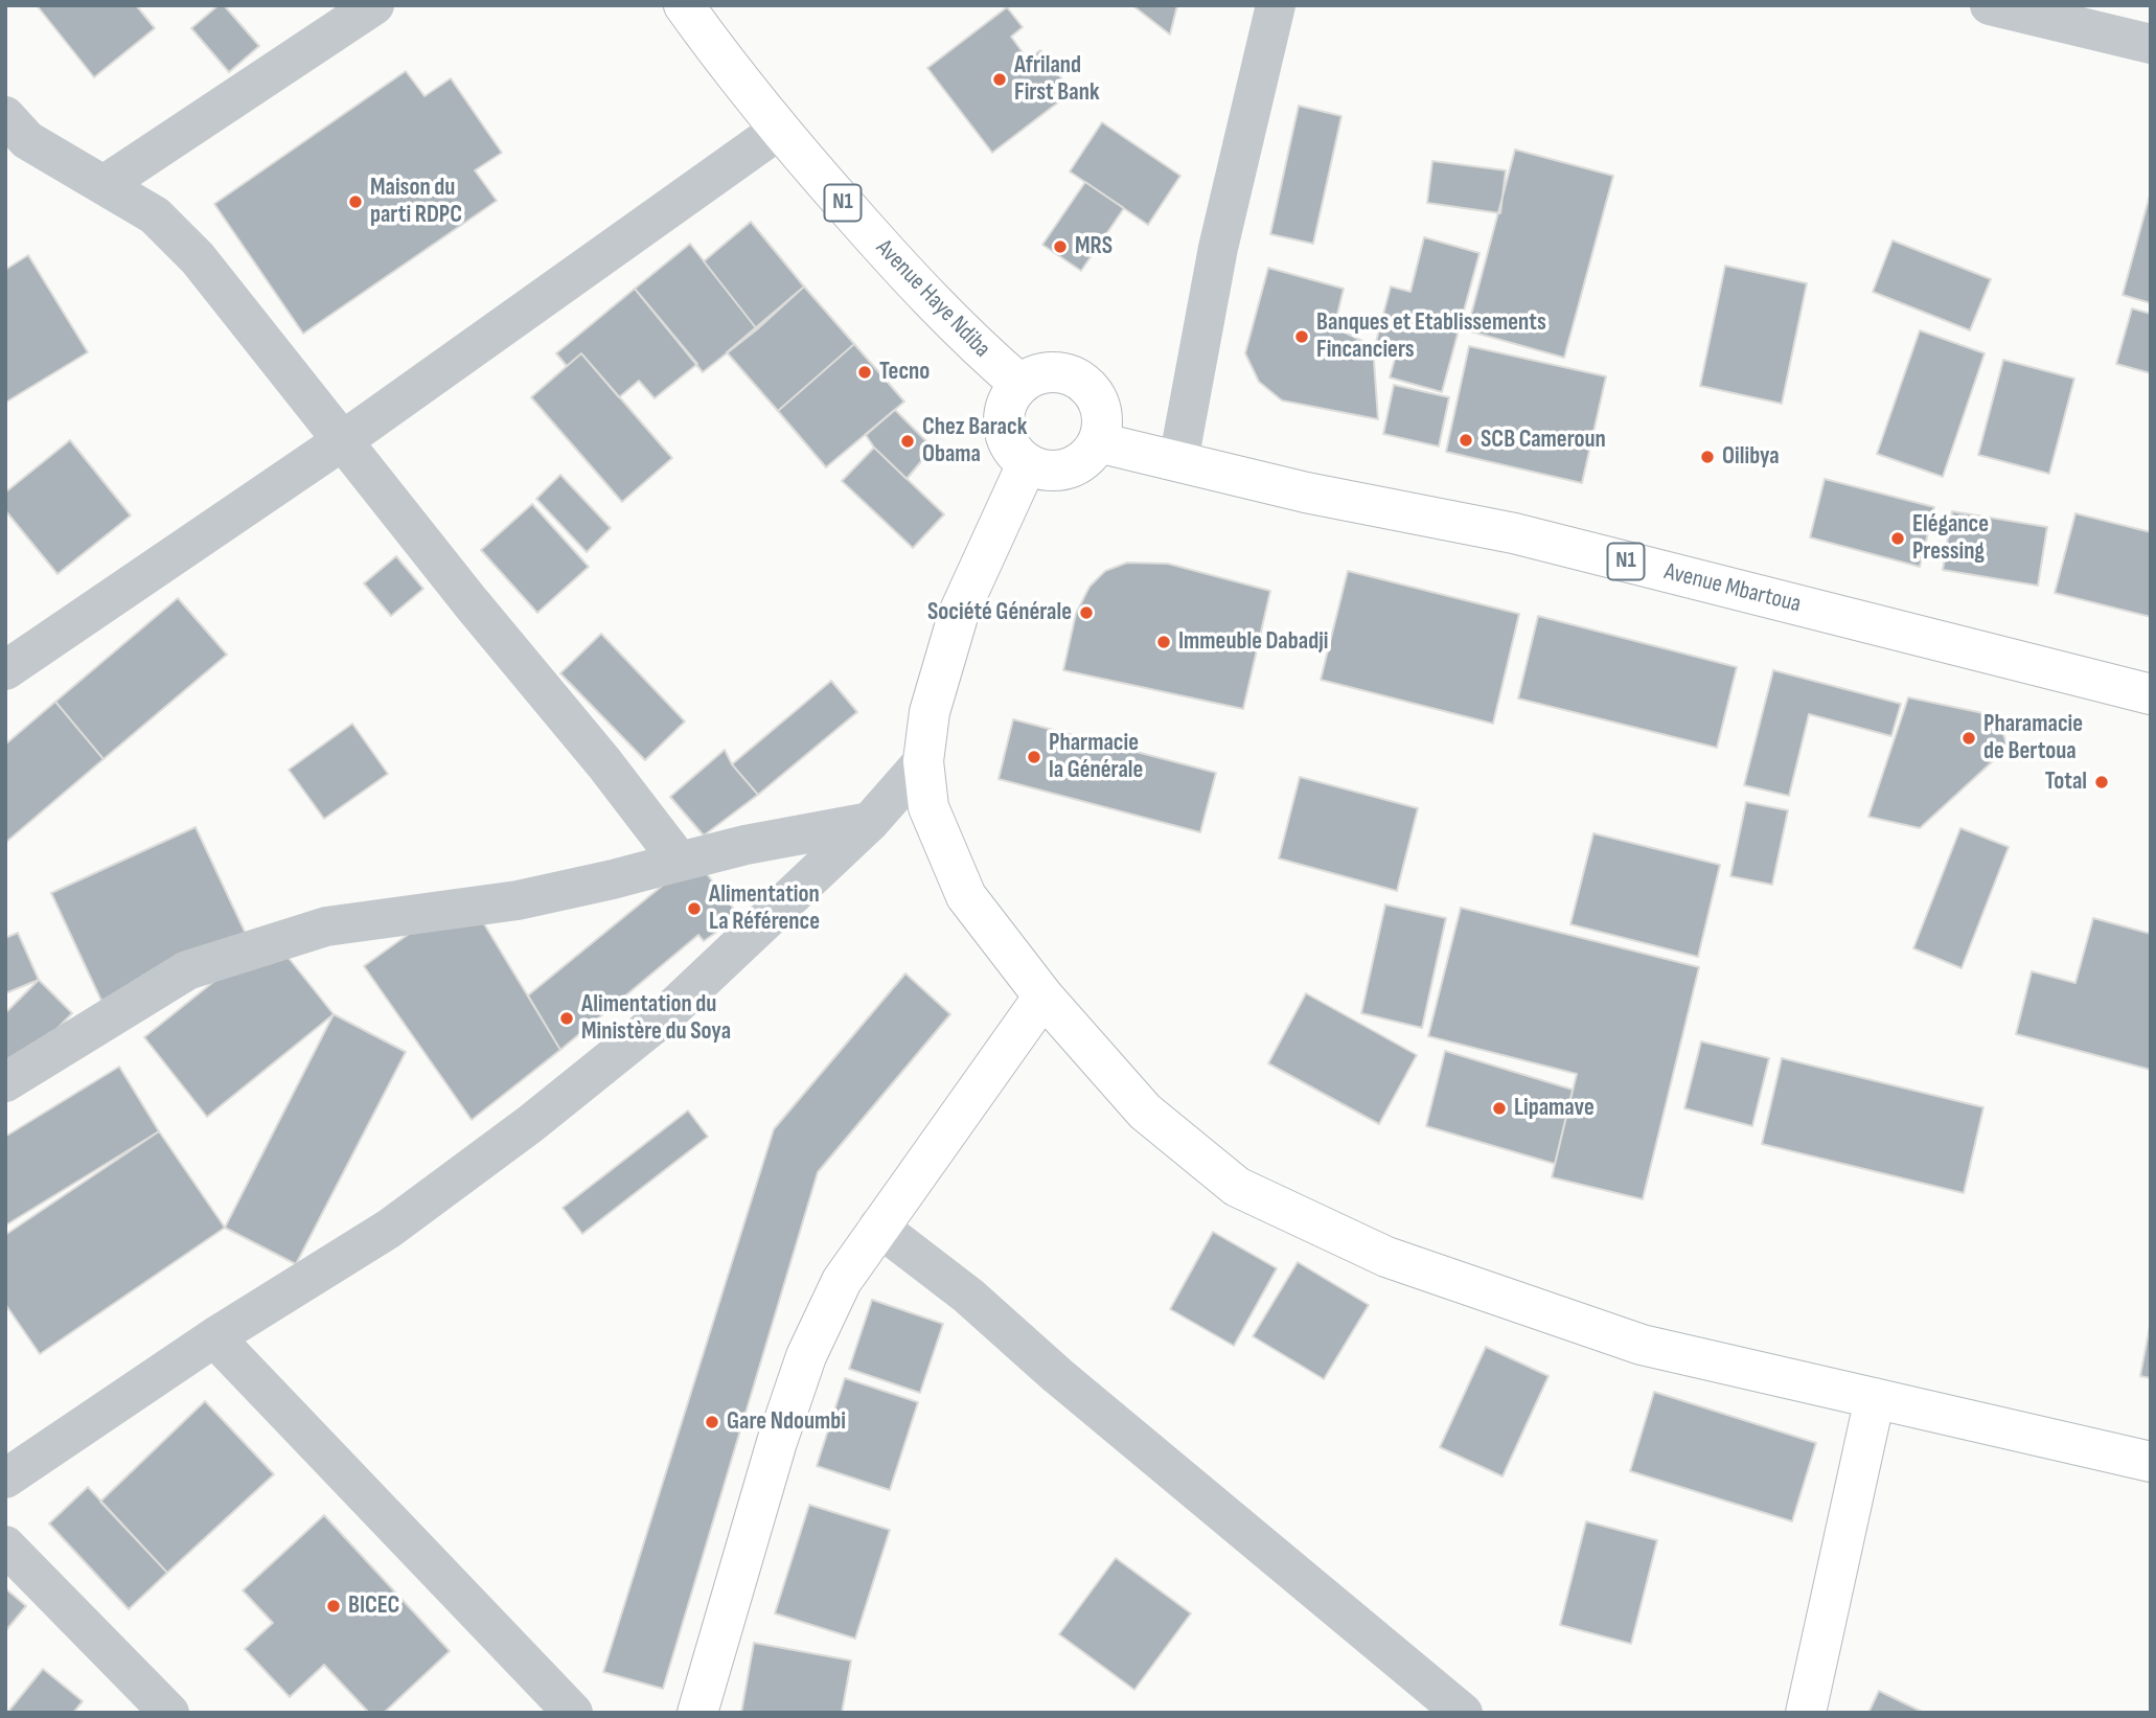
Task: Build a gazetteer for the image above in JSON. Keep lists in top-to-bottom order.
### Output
{
  "streets": {
    "main road": ["N1", "Avenue Haye Ndiba", "Avenue Mbartoua"]
  },
  "crossings": [
    ["Avenue Haye Ndiba", "Avenue Mbartoua"]
  ],
  "places": [
    "Afriland First Bank",
    "Maison du parti RDPC",
    "MRS",
    "Banques et Etablissements Fincanciers",
    "Tecno",
    "SCB Cameroun",
    "Chez Barack Obama",
    "Oilibya",
    "Elégance Pressing",
    "Société Générale",
    "Immeuble Dabadji",
    "Pharamacie de Bertoua",
    "Pharmacie la Générale",
    "Total",
    "Alimentation La Référence",
    "Alimentation du Ministère du Soya",
    "Lipamave",
    "Gare Ndoumbi",
    "BICEC"
  ]
}
